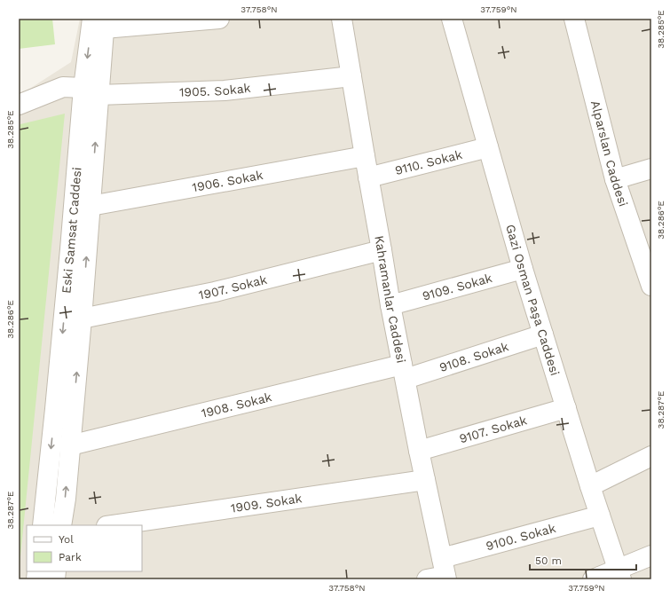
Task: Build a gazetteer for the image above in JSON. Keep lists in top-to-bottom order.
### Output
{
  "streets": {
    "street": [
      "1905. Sokak",
      "Alparslan Caddesi",
      "9110. Sokak",
      "1906. Sokak",
      "Eski Samsat Caddesi",
      "9109. Sokak",
      "1907. Sokak",
      "Kahramanlar Caddesi",
      "Gazi Osman Paşa Caddesi",
      "9108. Sokak",
      "1908. Sokak",
      "9107. Sokak",
      "1909. Sokak",
      "9100. Sokak"
    ]
  },
  "crossings": [
    ["1905. Sokak", "Eski Samsat Caddesi"],
    ["1905. Sokak", "Kahramanlar Caddesi"],
    ["9110. Sokak", "Kahramanlar Caddesi"],
    ["9110. Sokak", "Gazi Osman Paşa Caddesi"],
    ["1906. Sokak", "Eski Samsat Caddesi"],
    ["1906. Sokak", "Kahramanlar Caddesi"],
    ["Eski Samsat Caddesi", "1907. Sokak"],
    ["Eski Samsat Caddesi", "1908. Sokak"],
    ["9109. Sokak", "Kahramanlar Caddesi"],
    ["9109. Sokak", "Gazi Osman Paşa Caddesi"],
    ["1907. Sokak", "Kahramanlar Caddesi"],
    ["Kahramanlar Caddesi", "9108. Sokak"],
    ["Kahramanlar Caddesi", "1908. Sokak"],
    ["Kahramanlar Caddesi", "9107. Sokak"],
    ["Kahramanlar Caddesi", "1909. Sokak"],
    ["Kahramanlar Caddesi", "9100. Sokak"],
    ["Gazi Osman Paşa Caddesi", "9108. Sokak"],
    ["Gazi Osman Paşa Caddesi", "9107. Sokak"],
    ["Gazi Osman Paşa Caddesi", "9100. Sokak"],
    ["9108. Sokak", "1908. Sokak"]
  ],
  "legend": ["Yol", "Park"],
  "scale_bar": "50 m",
  "coordinates": [
    "37.758°N",
    "37.759°N",
    "38.285°E",
    "38.286°E",
    "38.287°E"
  ]
}
